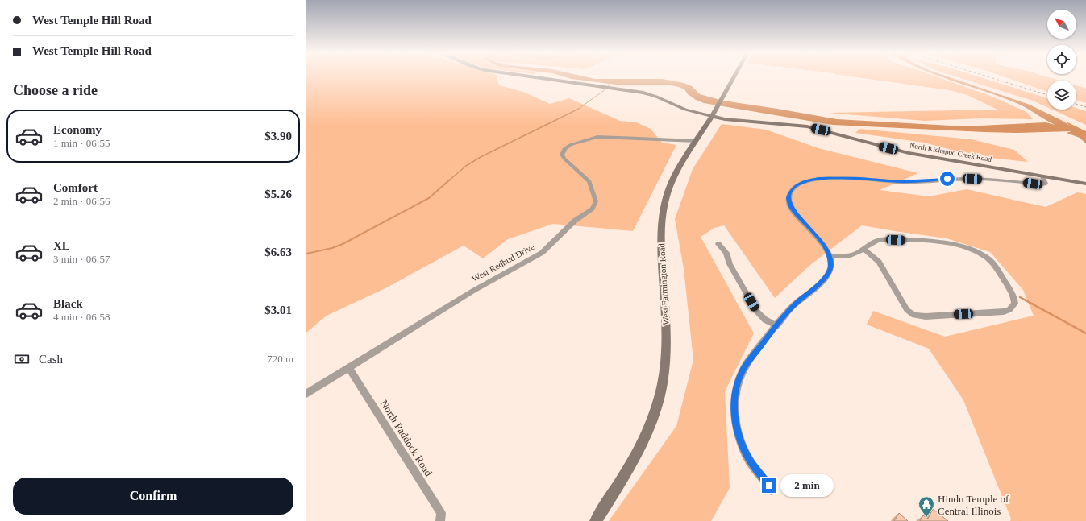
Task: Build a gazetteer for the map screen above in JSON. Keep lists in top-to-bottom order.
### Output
{
  "streets": {
    "main road": ["North Kickapoo Creek Road", "West Farmington Road"],
    "street": ["West Redbud Drive", "North Paddock Road"]
  },
  "crossings": [
    ["North Kickapoo Creek Road", "West Farmington Road"],
    ["West Redbud Drive", "West Farmington Road"],
    ["West Redbud Drive", "North Paddock Road"]
  ],
  "places": {
    "temple": ["Hindu Temple of Central Illinois"]
  },
  "north": "top left",
  "page": {
    "banner": ["West Temple Hill Road", "West Temple Hill Road"],
    "heading": "Choose a ride",
    "list": [
      {
        "name": "Economy",
        "note": "1 min · 06:55",
        "value": "$3.90"
      },
      {
        "name": "Comfort",
        "note": "2 min · 06:56",
        "value": "$5.26"
      },
      {
        "name": "XL",
        "note": "3 min · 06:57",
        "value": "$6.63"
      },
      {
        "name": "Black",
        "note": "4 min · 06:58",
        "value": "$3.01"
      }
    ],
    "pay": ["Cash", "720 m"],
    "buttons": "Confirm",
    "bubble": "2 min"
  }
}
